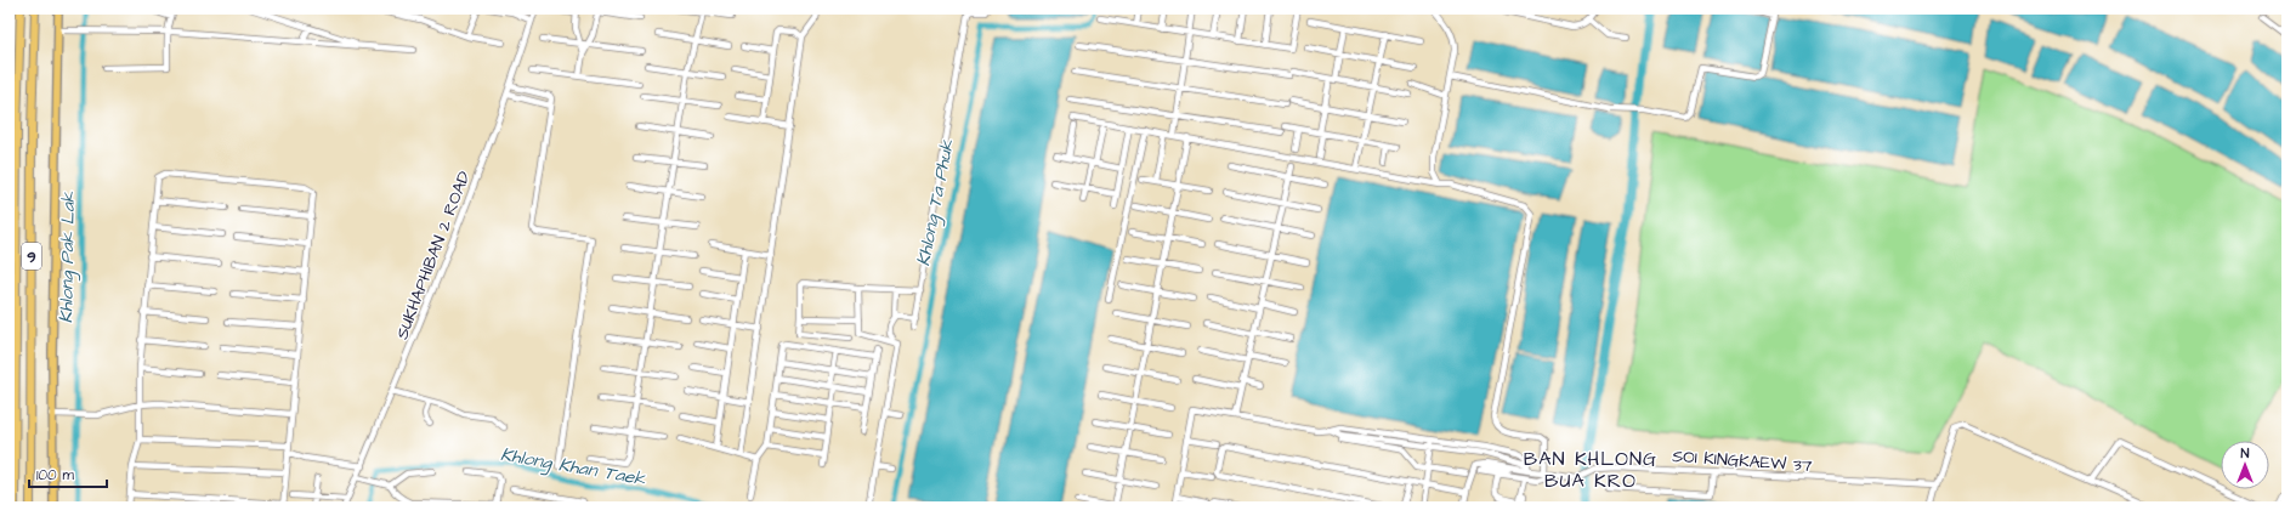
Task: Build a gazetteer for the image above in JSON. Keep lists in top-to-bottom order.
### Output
{
  "streets": {
    "highway": ["9"],
    "street": ["SUKHAPHIBAN 2 ROAD", "SOI KINGKAEW 37"]
  },
  "districts": ["BAN KHLONG BUA KRO"],
  "water": ["Khlong Ta Phuk", "Khlong Pak Lak", "Khlong Khan Taek"],
  "scale_bar": "100 m",
  "north": "top"
}
